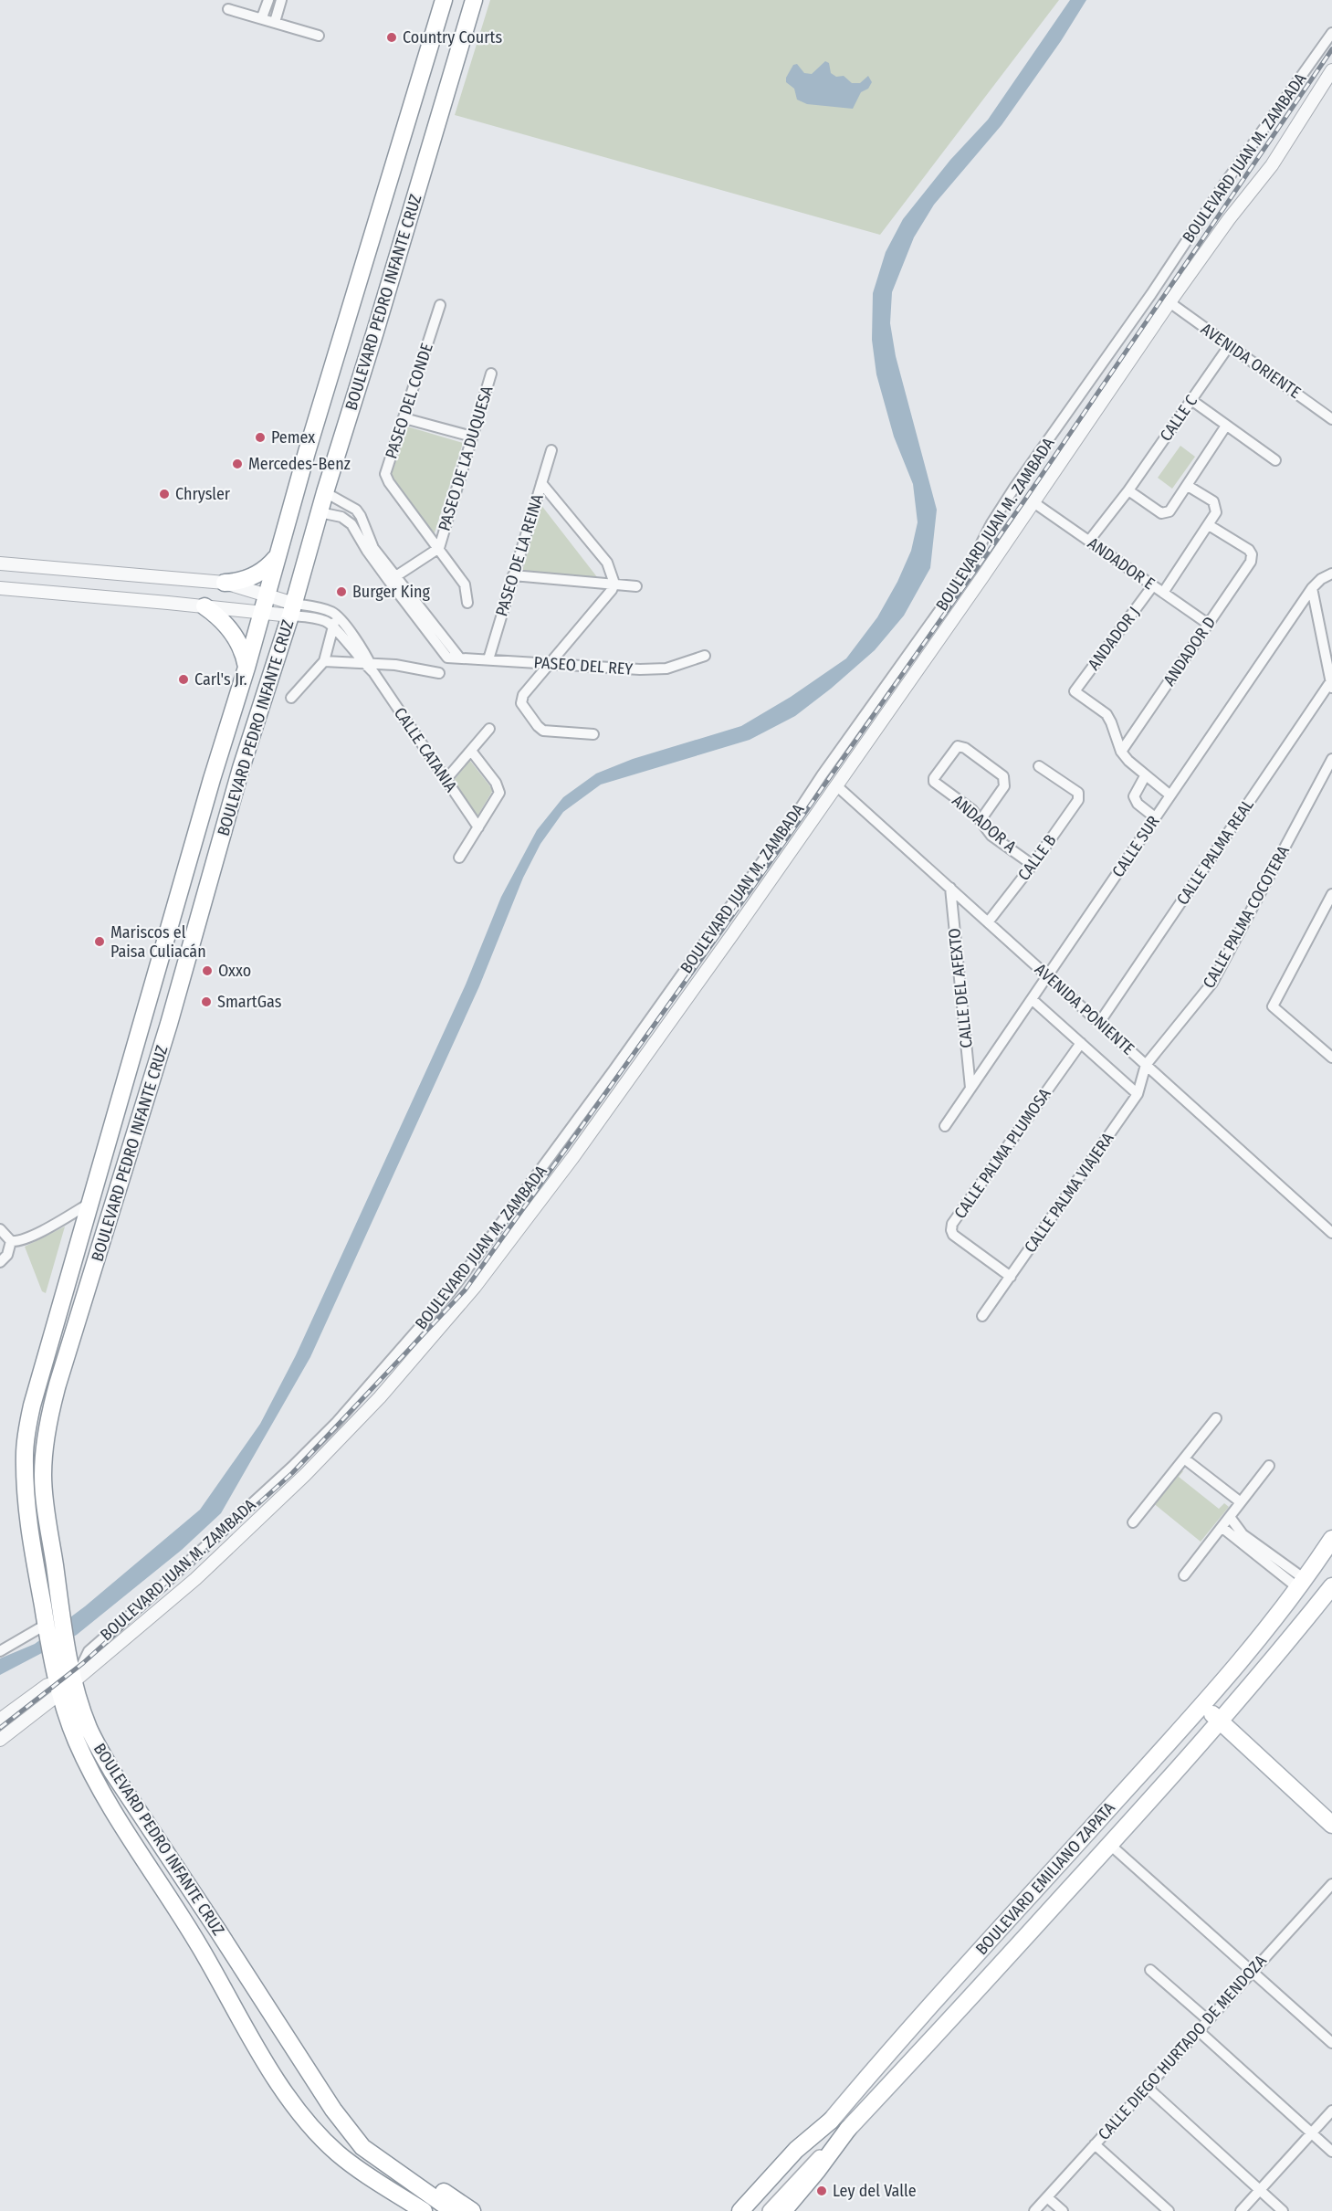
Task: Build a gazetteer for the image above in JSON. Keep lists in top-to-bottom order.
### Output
{
  "streets": {
    "main road": ["BOULEVARD PEDRO INFANTE CRUZ", "BOULEVARD EMILIANO ZAPATA"],
    "street": [
      "BOULEVARD JUAN M. ZAMBADA",
      "AVENIDA ORIENTE",
      "PASEO DEL CONDE",
      "CALLE C",
      "PASEO DE LA DUQUESA",
      "PASEO DE LA REINA",
      "ANDADOR E",
      "ANDADOR J",
      "ANDADOR D",
      "PASEO DEL REY",
      "CALLE CATANIA",
      "ANDADOR A",
      "CALLE SUR",
      "CALLE PALMA REAL",
      "CALLE B",
      "CALLE PALMA COCOTERA",
      "CALLE DEL AFEXTO",
      "AVENIDA PONIENTE",
      "CALLE PALMA PLUMOSA",
      "CALLE PALMA VIAJERA",
      "CALLE DIEGO HURTADO DE MENDOZA"
    ]
  },
  "crossings": [
    ["BOULEVARD JUAN M. ZAMBADA", "BOULEVARD PEDRO INFANTE CRUZ"],
    ["BOULEVARD JUAN M. ZAMBADA", "AVENIDA ORIENTE"],
    ["BOULEVARD JUAN M. ZAMBADA", "ANDADOR E"],
    ["BOULEVARD JUAN M. ZAMBADA", "AVENIDA PONIENTE"],
    ["BOULEVARD PEDRO INFANTE CRUZ", "PASEO DEL REY"],
    ["AVENIDA ORIENTE", "CALLE C"],
    ["PASEO DEL CONDE", "PASEO DE LA DUQUESA"],
    ["CALLE C", "ANDADOR E"],
    ["PASEO DE LA DUQUESA", "PASEO DEL REY"],
    ["PASEO DE LA REINA", "PASEO DEL REY"],
    ["ANDADOR E", "ANDADOR J"],
    ["ANDADOR E", "ANDADOR D"],
    ["ANDADOR J", "ANDADOR D"],
    ["ANDADOR A", "CALLE B"],
    ["CALLE SUR", "CALLE DEL AFEXTO"],
    ["CALLE SUR", "AVENIDA PONIENTE"],
    ["CALLE PALMA REAL", "AVENIDA PONIENTE"],
    ["CALLE B", "AVENIDA PONIENTE"],
    ["CALLE PALMA COCOTERA", "AVENIDA PONIENTE"],
    ["CALLE PALMA COCOTERA", "CALLE PALMA VIAJERA"],
    ["CALLE DEL AFEXTO", "AVENIDA PONIENTE"],
    ["AVENIDA PONIENTE", "CALLE PALMA VIAJERA"],
    ["CALLE PALMA PLUMOSA", "CALLE PALMA VIAJERA"]
  ],
  "places": [
    "Country Courts",
    "Pemex",
    "Mercedes-Benz",
    "Chrysler",
    "Burger King",
    "Carl's Jr.",
    "Mariscos el Paisa Culiacán",
    "Oxxo",
    "SmartGas",
    "Ley del Valle"
  ]
}
